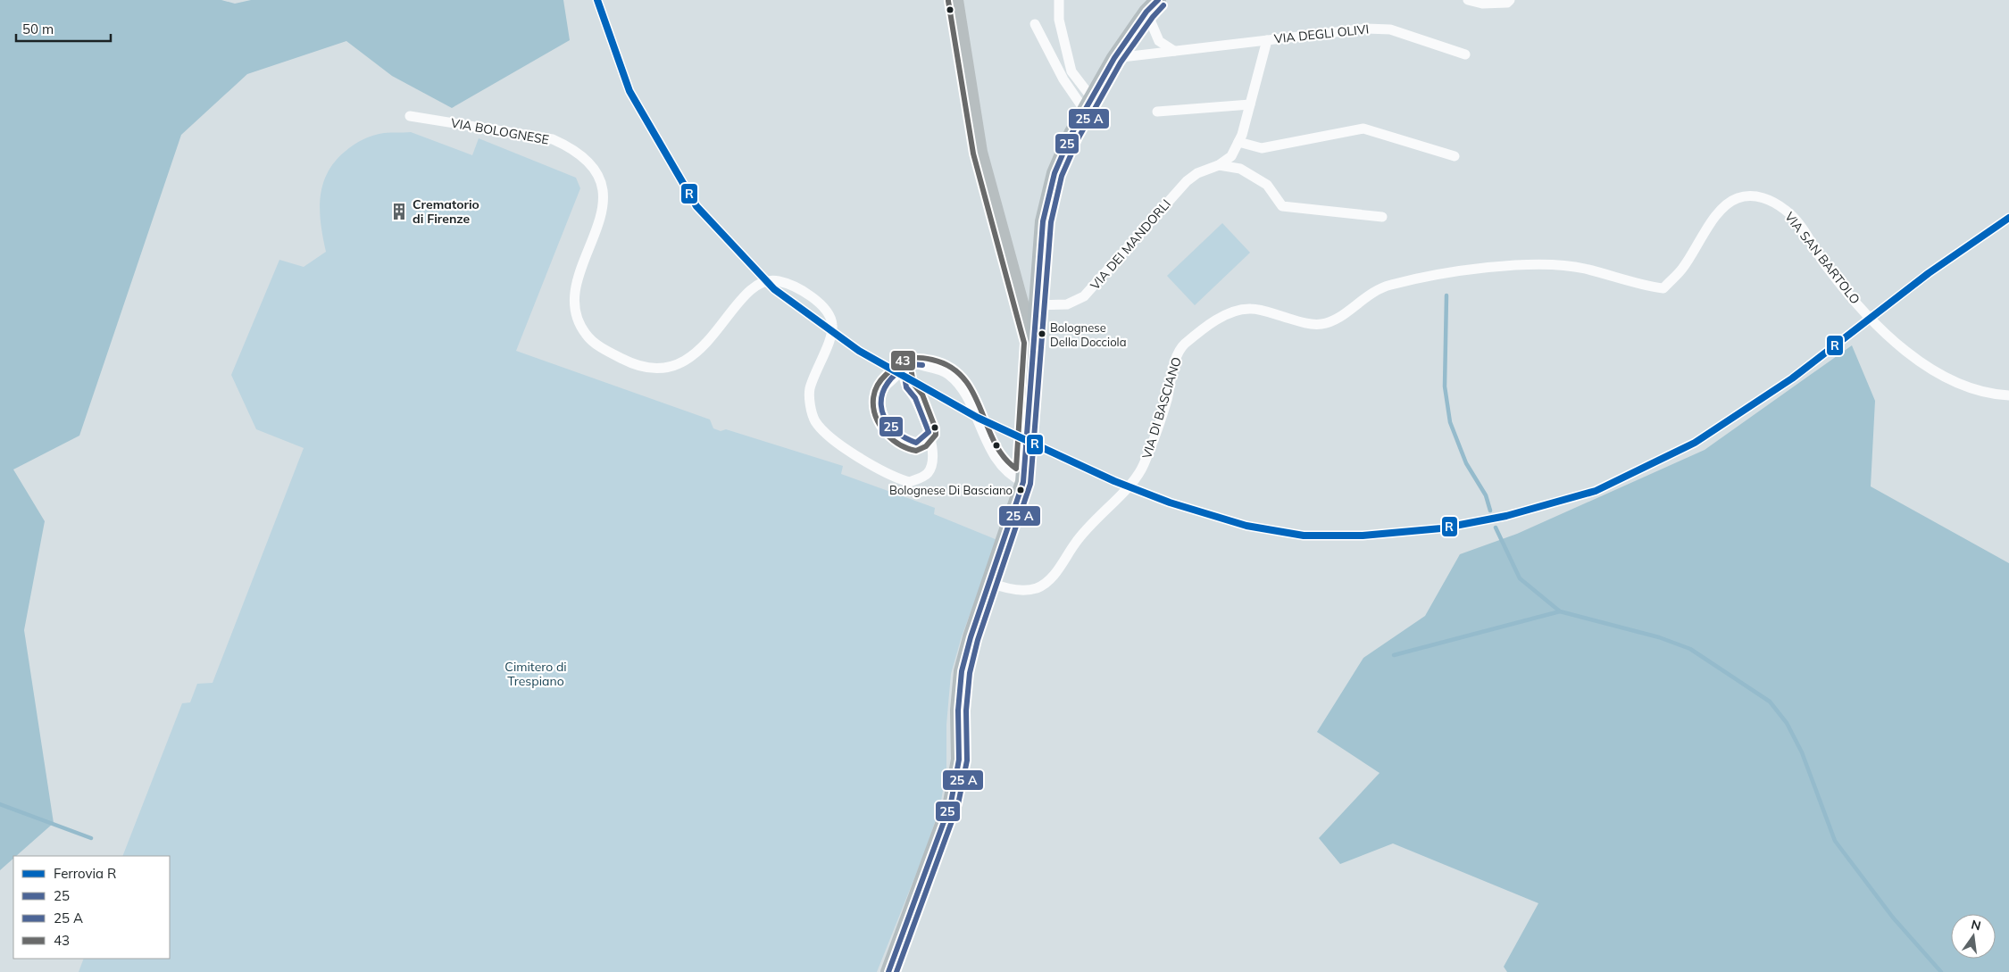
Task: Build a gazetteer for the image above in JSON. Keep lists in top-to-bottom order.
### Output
{
  "streets": {
    "street": [
      "VIA DEGLI OLIVI",
      "VIA BOLOGNESE",
      "VIA DEI MANDORLI",
      "VIA SAN BARTOLO",
      "VIA DI BASCIANO"
    ]
  },
  "crossings": [
    ["VIA DEGLI OLIVI", "VIA DEI MANDORLI"],
    ["VIA SAN BARTOLO", "VIA DI BASCIANO"]
  ],
  "parks": ["Cimitero di Trespiano"],
  "places": {
    "building": ["Crematorio di Firenze"],
    "other": ["Bolognese Della Docciola", "Bolognese Di Basciano"]
  },
  "lines": ["rail line R", "transit line 25", "transit line 43"],
  "legend": [
    "Ferrovia R",
    "25",
    "25 A",
    "43"
  ],
  "scale_bar": "50 m",
  "north": "top"
}
